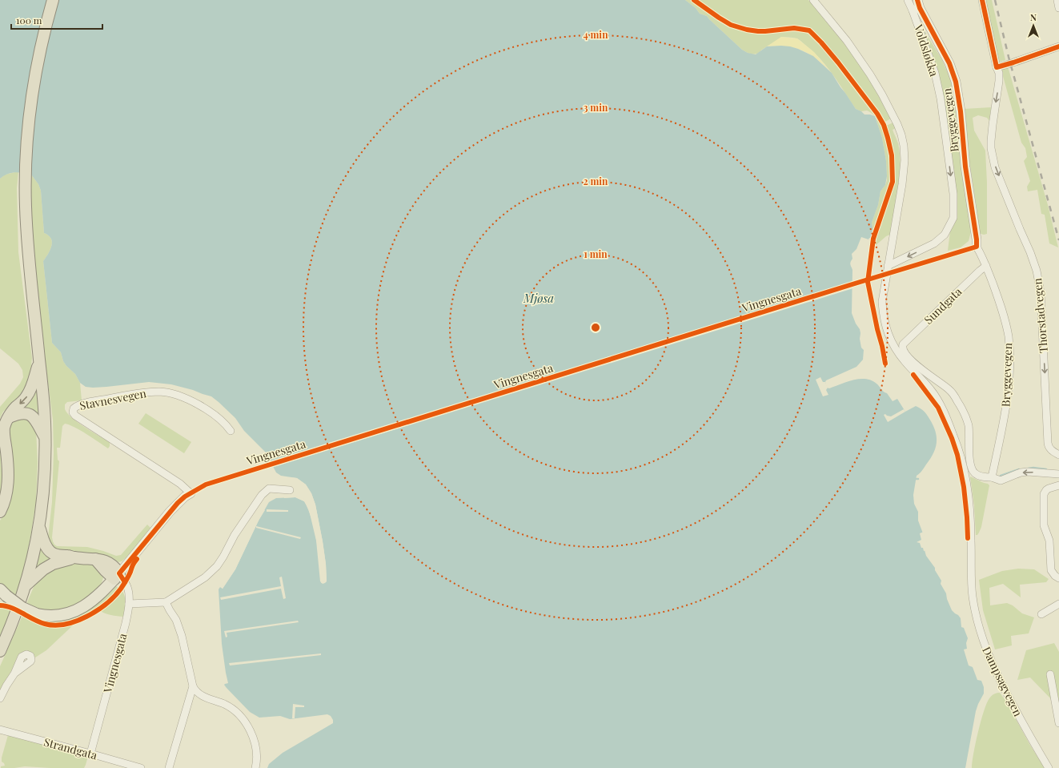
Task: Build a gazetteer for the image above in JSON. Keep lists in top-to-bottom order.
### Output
{
  "streets": {
    "street": [
      "Voldsløkka",
      "Bryggevegen",
      "Vingnesgata",
      "Sundgata",
      "Thorstadvegen",
      "Stavnesvegen",
      "Dampsagvegen",
      "Strandgata"
    ]
  },
  "crossings": [
    ["Voldsløkka", "Bryggevegen"],
    ["Voldsløkka", "Dampsagvegen"],
    ["Bryggevegen", "Sundgata"],
    ["Vingnesgata", "Strandgata"]
  ],
  "one_way": ["Voldsløkka", "Thorstadvegen"],
  "water": ["Mjøsa"],
  "scale_bar": "100 m",
  "north": "top",
  "rings": [
    "4 min",
    "3 min",
    "2 min",
    "1 min"
  ]
}
